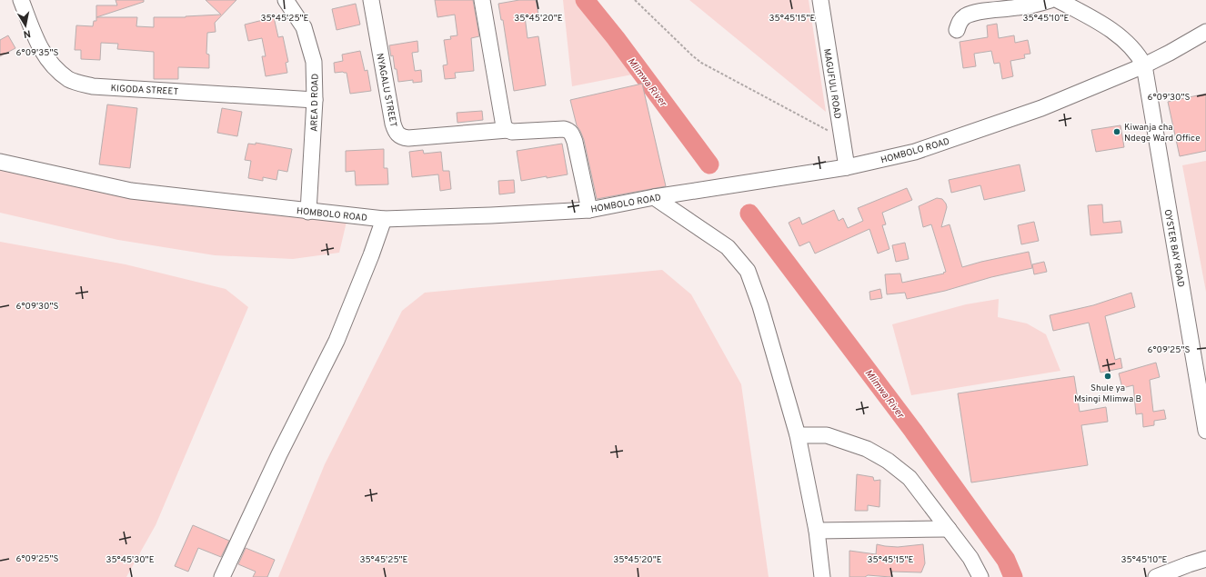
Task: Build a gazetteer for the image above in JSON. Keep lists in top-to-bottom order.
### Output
{
  "streets": {
    "street": [
      "MAGUFULI ROAD",
      "KIGODA STREET",
      "NYAGALU STREET",
      "AREA D ROAD",
      "HOMBOLO ROAD",
      "OYSTER BAY ROAD"
    ]
  },
  "crossings": [
    ["MAGUFULI ROAD", "HOMBOLO ROAD"],
    ["KIGODA STREET", "AREA D ROAD"],
    ["NYAGALU STREET", "HOMBOLO ROAD"],
    ["AREA D ROAD", "HOMBOLO ROAD"],
    ["HOMBOLO ROAD", "OYSTER BAY ROAD"]
  ],
  "water": ["Mlimwa River"],
  "places": ["Kiwanja cha Ndege Ward Office", "Shule ya Msingi Mlimwa B"],
  "north": "bottom",
  "coordinates": [
    "35°45'15\"E",
    "35°45'10\"E",
    "35°45'25\"E",
    "35°45'20\"E",
    "6°09'35\"S",
    "6°09'30\"S",
    "6°09'25\"S",
    "35°45'30\"E"
  ]
}
